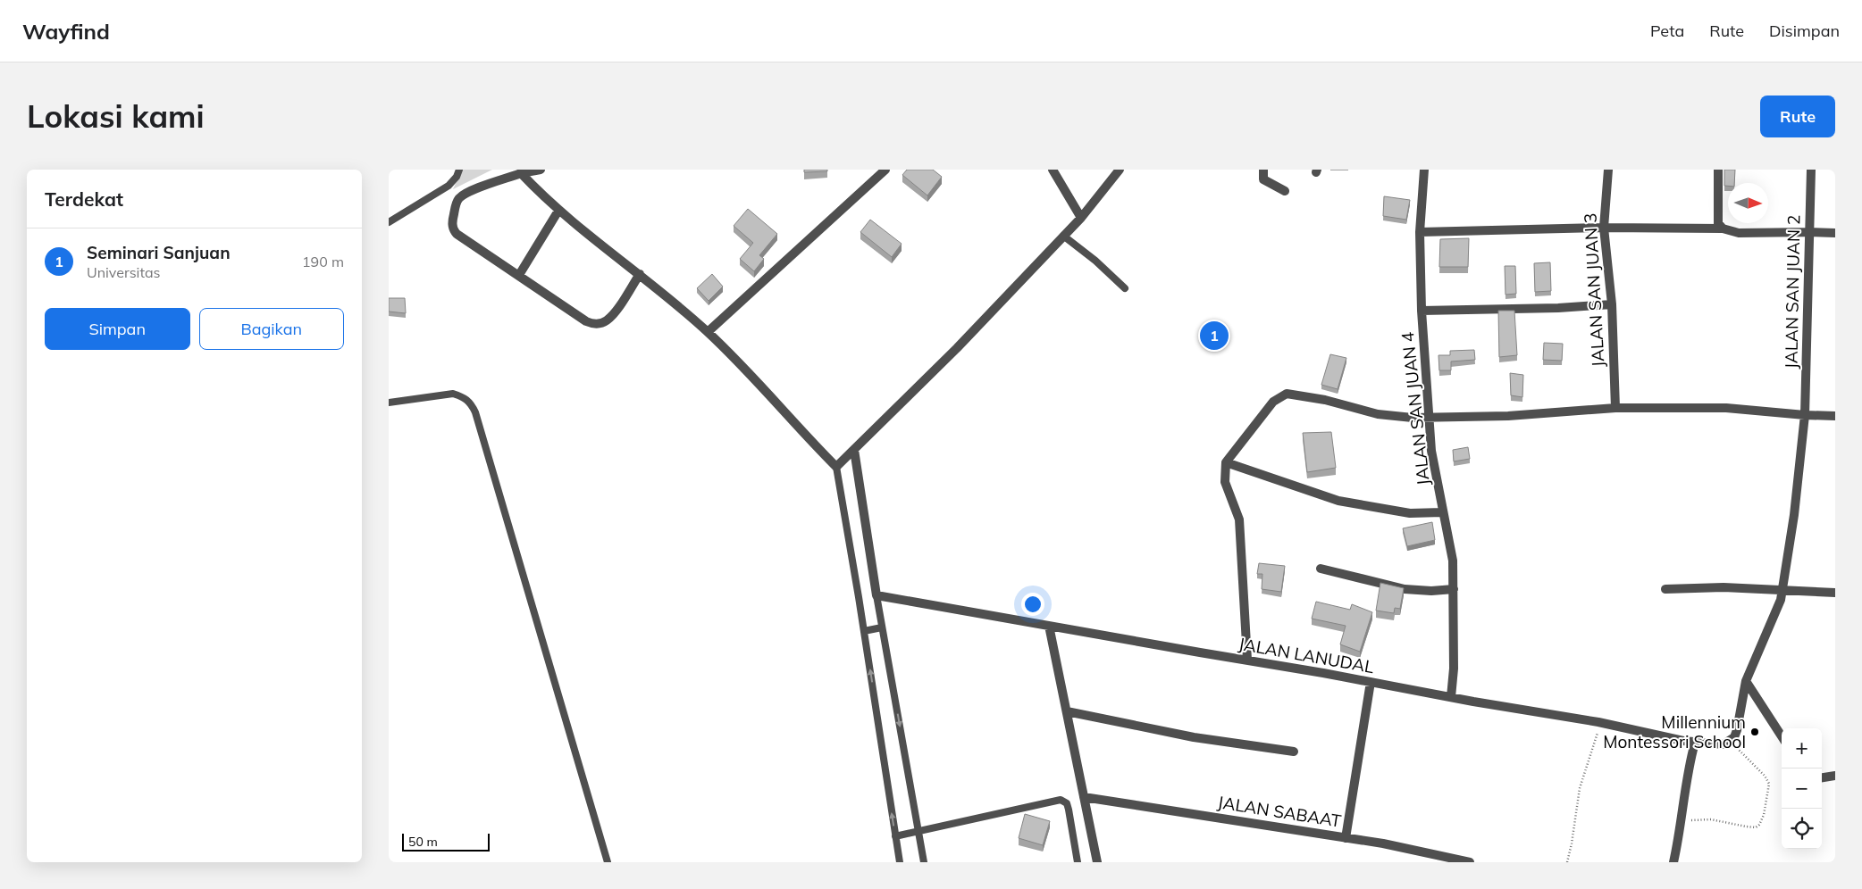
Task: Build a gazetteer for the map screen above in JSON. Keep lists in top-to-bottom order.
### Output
{
  "streets": {
    "street": [
      "JALAN SAN JUAN 3",
      "JALAN SAN JUAN 2",
      "JALAN SAN JUAN 4",
      "JALAN LANUDAL",
      "JALAN SABAAT"
    ]
  },
  "crossings": [
    ["JALAN SAN JUAN 2", "JALAN LANUDAL"],
    ["JALAN SAN JUAN 4", "JALAN LANUDAL"]
  ],
  "places": ["Millennium Montessori School"],
  "scale_bar": "50 m",
  "north": "right",
  "page": {
    "header": "Wayfind",
    "nav": ["Peta", "Rute", "Disimpan"],
    "buttons": [
      "Rute",
      ["Simpan", "Bagikan"]
    ],
    "title": "Lokasi kami",
    "heading": "Terdekat",
    "list": [
      {
        "mark": "1",
        "name": "Seminari Sanjuan",
        "note": "Universitas",
        "value": "190 m"
      }
    ],
    "pins": "1",
    "map_buttons": ["+", "−"],
    "scale": "50 m"
  }
}
